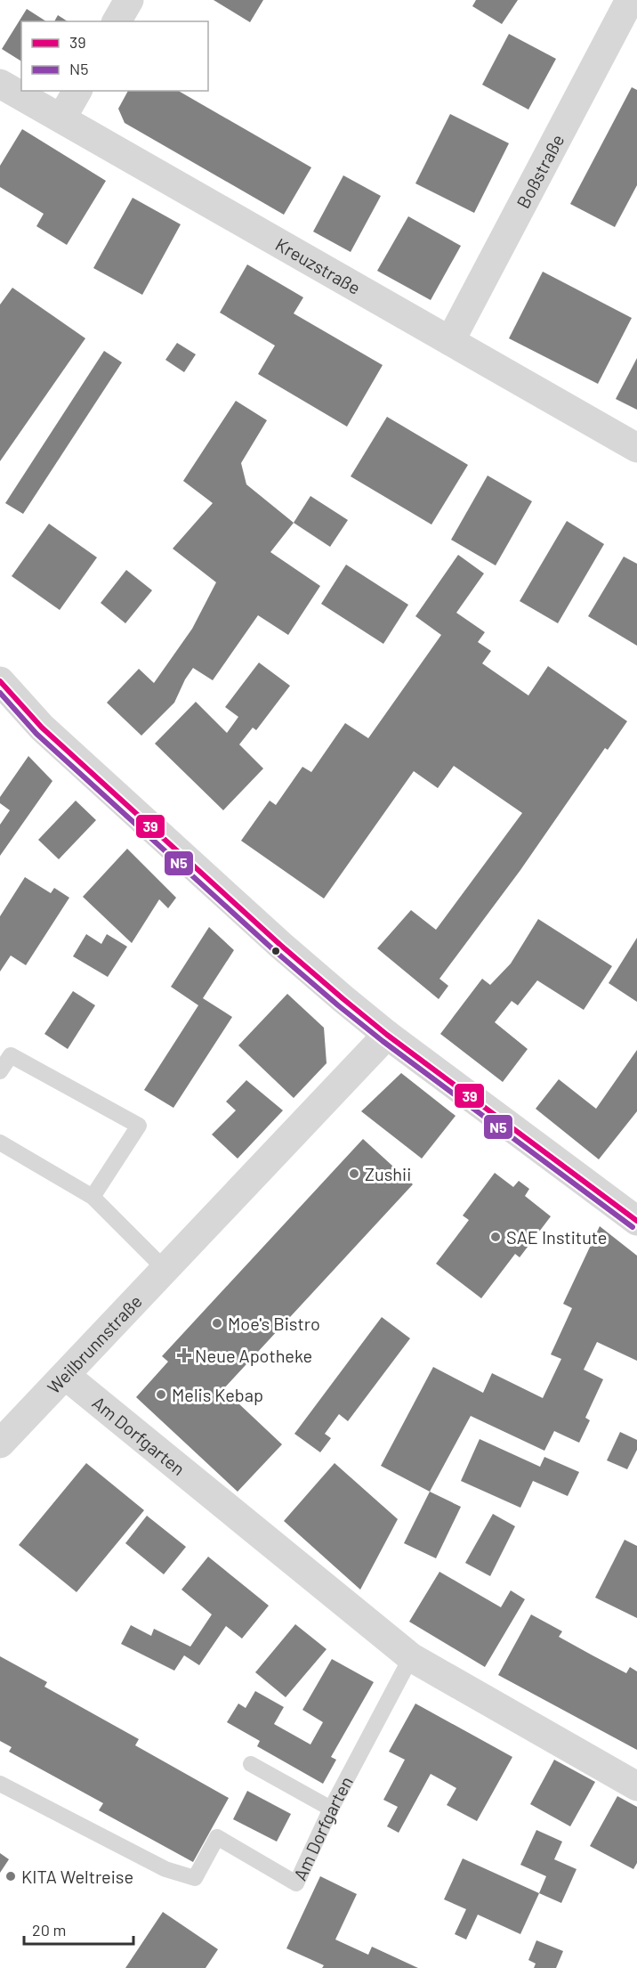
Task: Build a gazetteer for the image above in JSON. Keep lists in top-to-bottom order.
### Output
{
  "streets": {
    "street": [
      "Boßstraße",
      "Kreuzstraße",
      "Weilbrunnstraße",
      "Am Dorfgarten"
    ]
  },
  "crossings": [
    ["Boßstraße", "Kreuzstraße"],
    ["Weilbrunnstraße", "Am Dorfgarten"]
  ],
  "places": {
    "other": [
      "Zushii",
      "SAE Institute",
      "Moe's Bistro",
      "Melis Kebap",
      "KITA Weltreise"
    ],
    "health": ["Neue Apotheke"]
  },
  "lines": ["transit line 39", "transit line N5"],
  "legend": ["39", "N5"],
  "scale_bar": "20 m"
}
